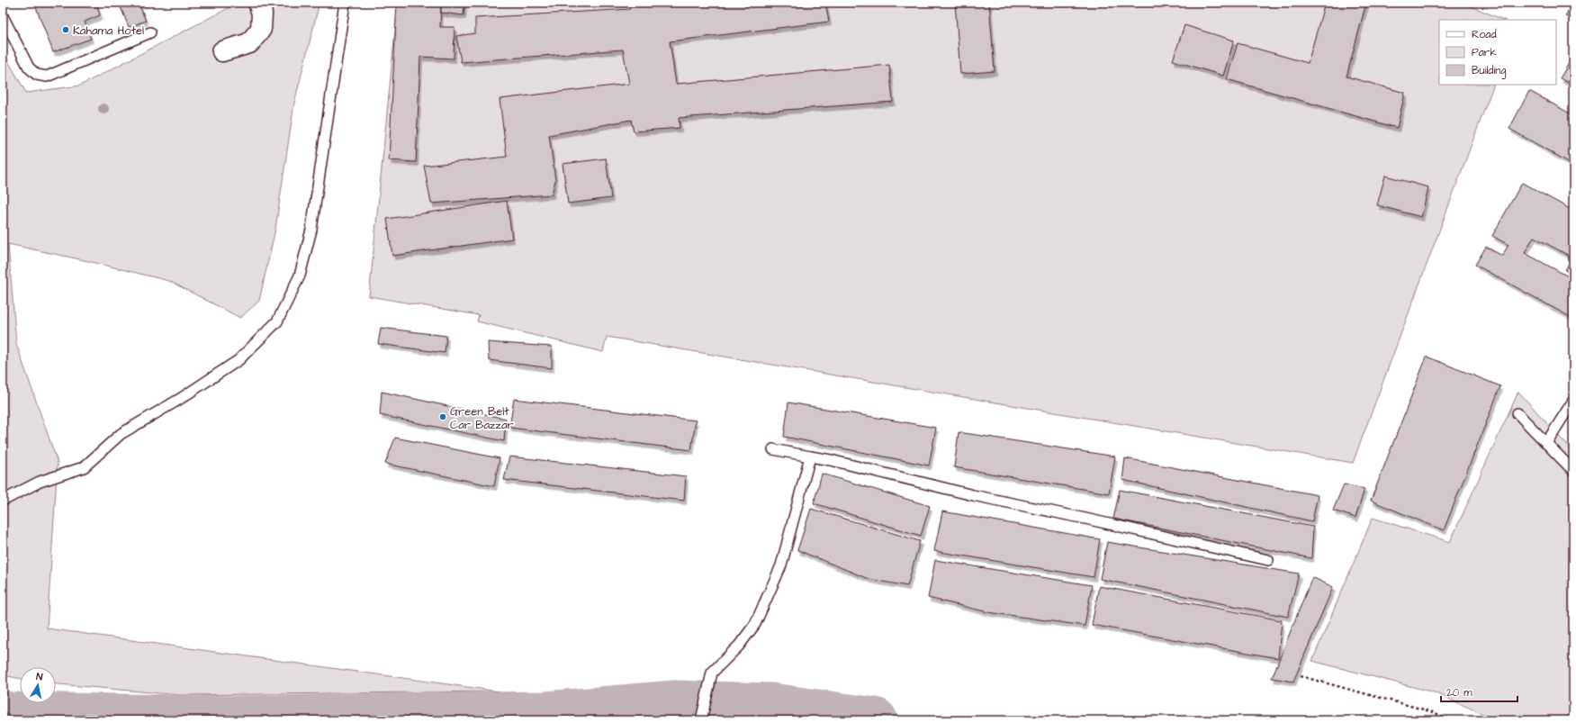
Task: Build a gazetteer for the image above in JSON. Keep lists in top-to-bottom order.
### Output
{
  "places": ["Kahama Hotel", "Green Belt Car Bazzar"],
  "legend": ["Road", "Park", "Building"],
  "scale_bar": "20 m",
  "north": "top"
}
